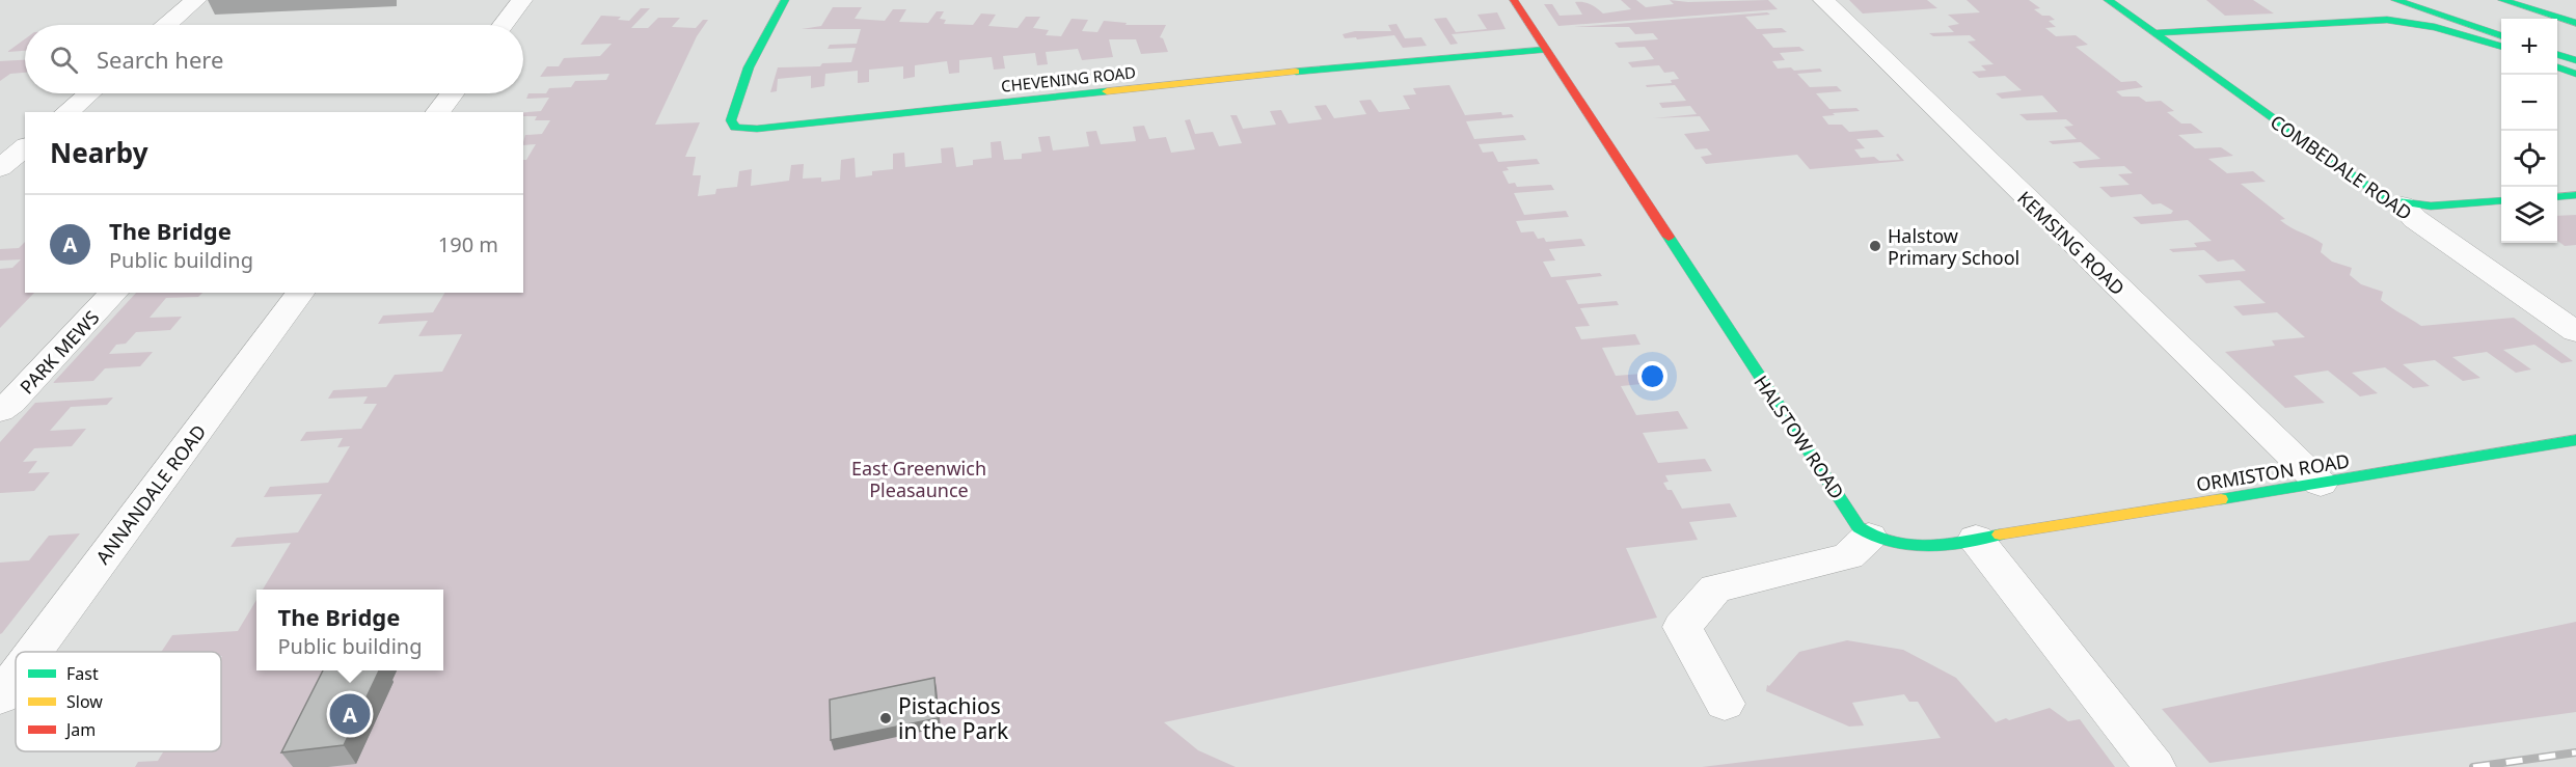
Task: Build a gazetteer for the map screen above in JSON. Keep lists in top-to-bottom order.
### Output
{
  "streets": {
    "main road": [
      "CHEVENING ROAD",
      "COMBEDALE ROAD",
      "HALSTOW ROAD",
      "ORMISTON ROAD"
    ],
    "street": ["KEMSING ROAD", "PARK MEWS", "ANNANDALE ROAD"]
  },
  "crossings": [
    ["CHEVENING ROAD", "HALSTOW ROAD"],
    ["KEMSING ROAD", "ORMISTON ROAD"]
  ],
  "parks": ["East Greenwich Pleasaunce"],
  "places": ["Halstow Primary School", "Pistachios in the Park"],
  "legend": ["Fast", "Slow", "Jam"],
  "page": {
    "map_buttons": ["+", "−"],
    "search": "Search here",
    "heading": "Nearby",
    "list": [
      {
        "mark": "A",
        "name": "The Bridge",
        "note": "Public building",
        "value": "190 m"
      }
    ],
    "popup": ["The Bridge", "Public building"],
    "pins": "A"
  }
}
